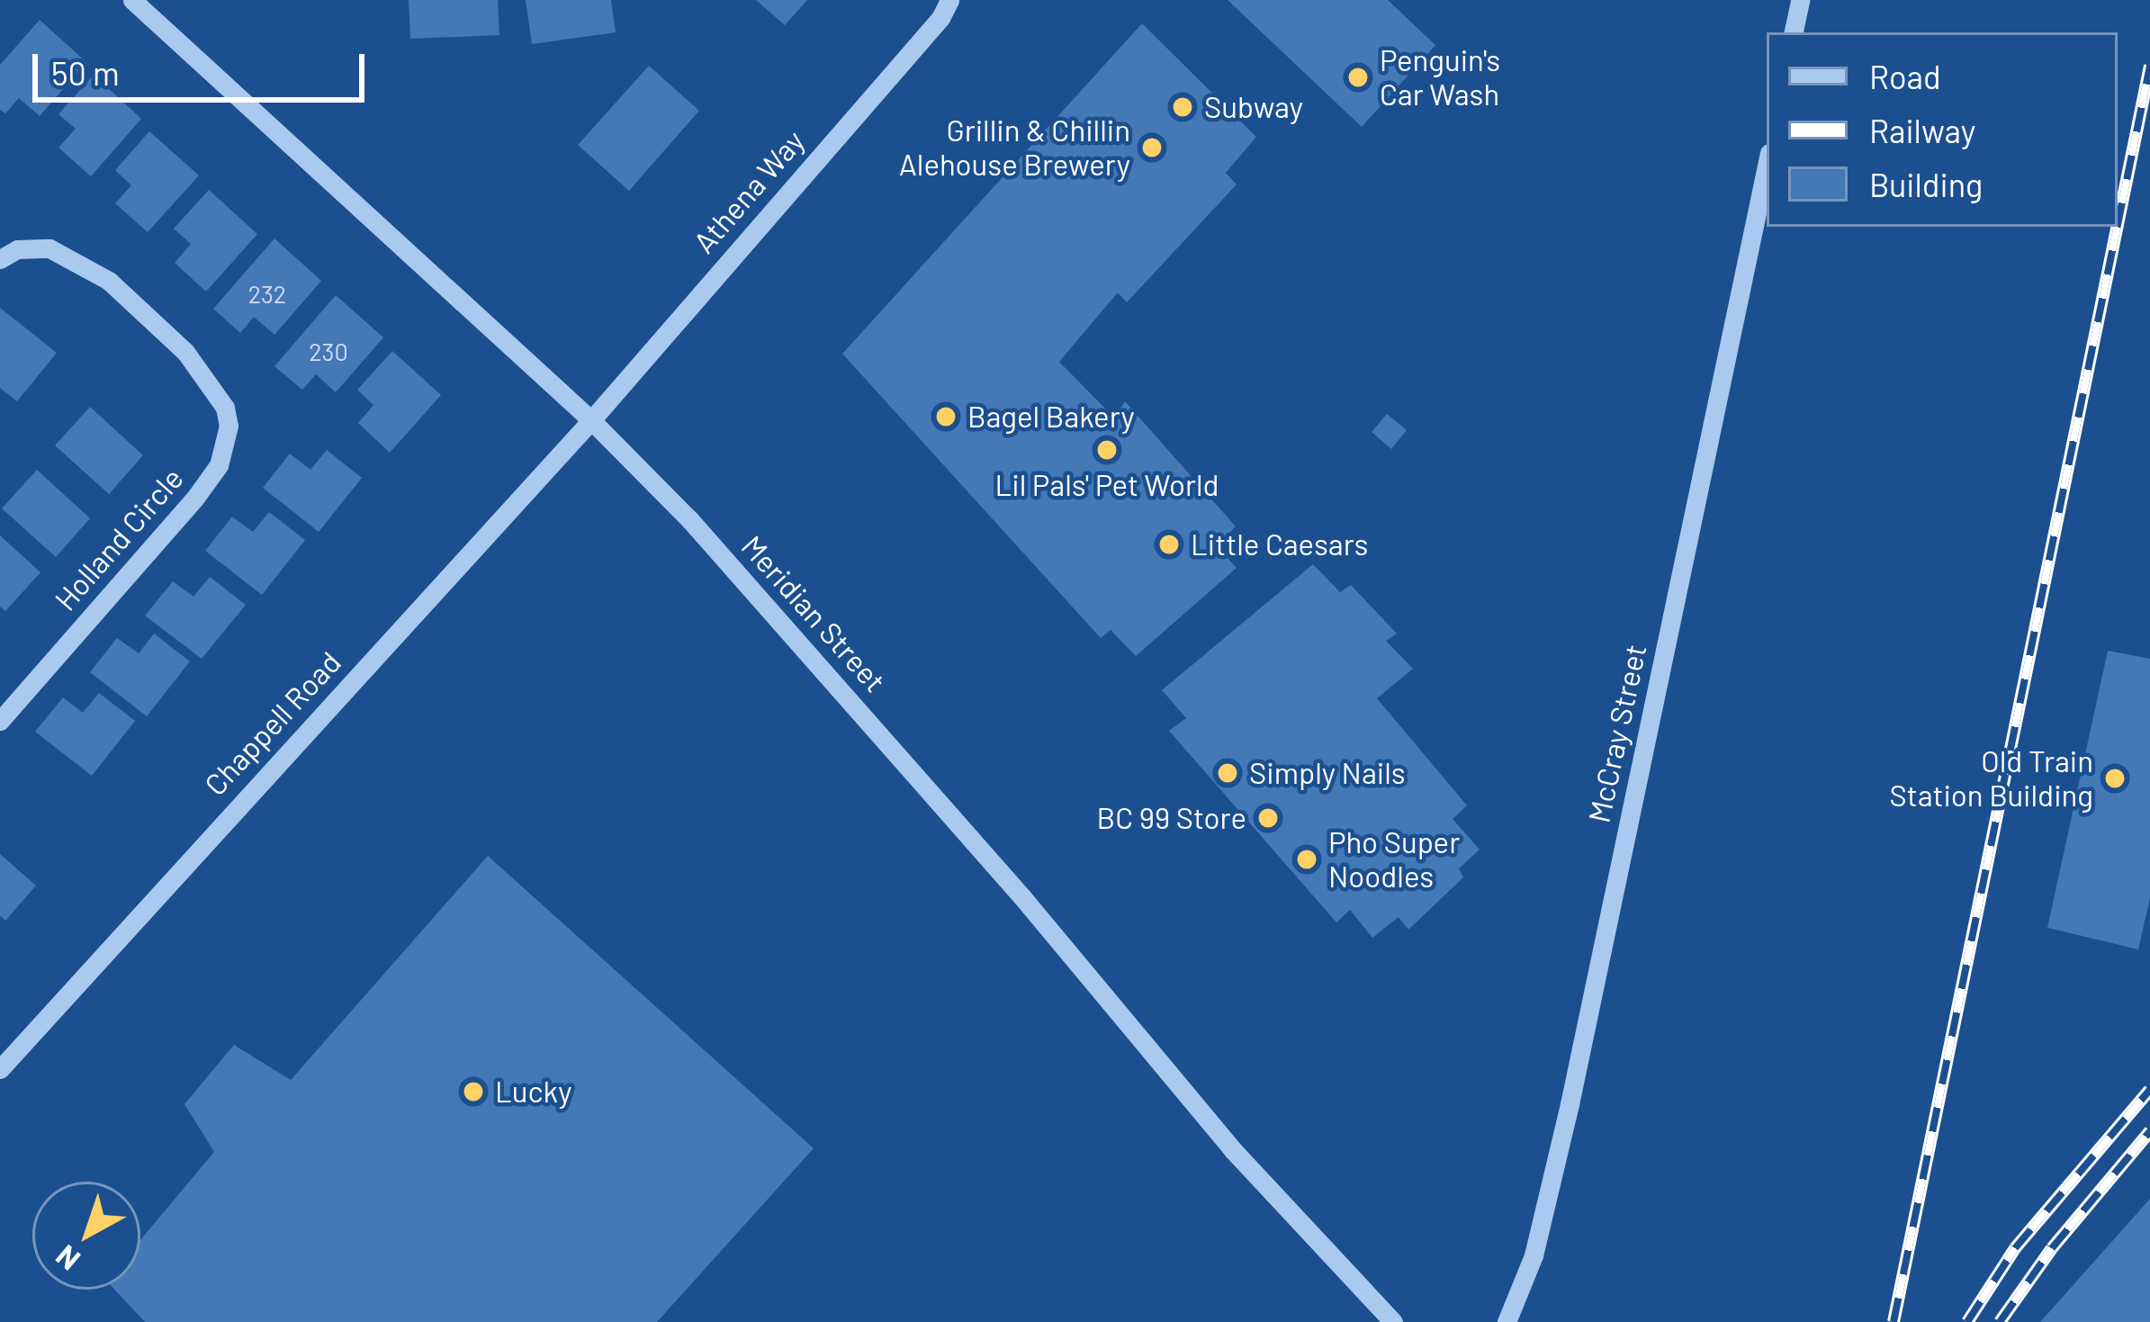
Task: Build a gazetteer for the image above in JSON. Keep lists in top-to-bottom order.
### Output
{
  "streets": {
    "street": [
      "Athena Way",
      "Holland Circle",
      "Meridian Street",
      "Chappell Road",
      "McCray Street"
    ]
  },
  "crossings": [
    ["Athena Way", "Meridian Street"],
    ["Athena Way", "Chappell Road"],
    ["Meridian Street", "Chappell Road"]
  ],
  "places": [
    "Penguin's Car Wash",
    "Subway",
    "Grillin & Chillin Alehouse Brewery",
    "Bagel Bakery",
    "Lil Pals' Pet World",
    "Little Caesars",
    "Simply Nails",
    "Old Train Station Building",
    "BC 99 Store",
    "Pho Super Noodles",
    "Lucky"
  ],
  "house_numbers": ["232", "230"],
  "legend": ["Road", "Railway", "Building"],
  "scale_bar": "50 m",
  "north": "bottom left"
}
